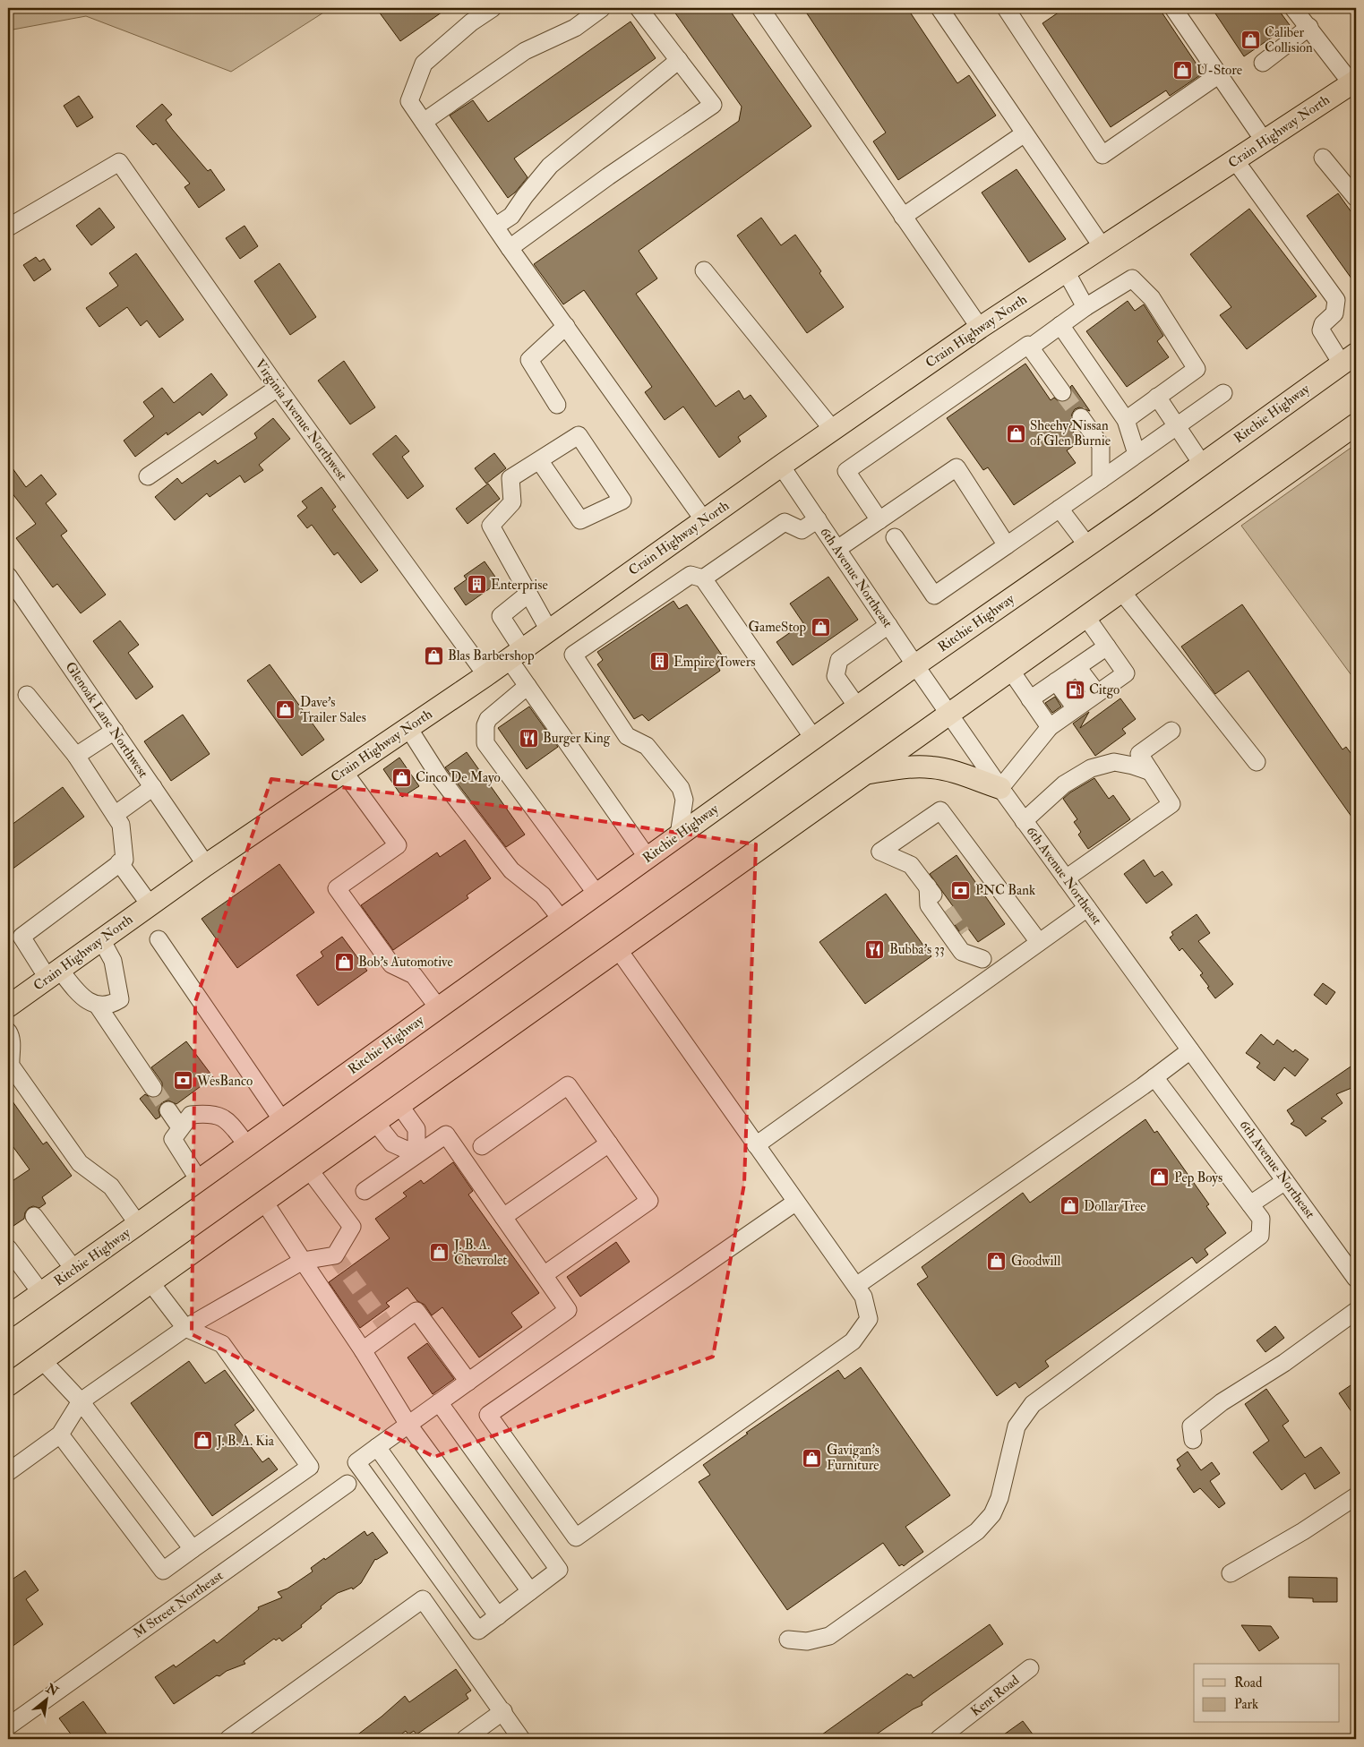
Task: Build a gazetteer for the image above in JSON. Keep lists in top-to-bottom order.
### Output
{
  "streets": {
    "main road": ["Crain Highway North", "Ritchie Highway"],
    "street": [
      "Virginia Avenue Northwest",
      "6th Avenue Northeast",
      "Glenoak Lane Northwest",
      "M Street Northeast",
      "Kent Road"
    ]
  },
  "crossings": [
    ["Crain Highway North", "Virginia Avenue Northwest"],
    ["Crain Highway North", "6th Avenue Northeast"],
    ["Crain Highway North", "Glenoak Lane Northwest"],
    ["Ritchie Highway", "6th Avenue Northeast"]
  ],
  "places": {
    "shop": [
      "Caliber Collision",
      "U-Store",
      "Sheehy Nissan of Glen Burnie",
      "GameStop",
      "Blas Barbershop",
      "Dave's Trailer Sales",
      "Cinco De Mayo",
      "Bob's Automotive",
      "Pep Boys",
      "Dollar Tree",
      "J. B. A. Chevrolet",
      "Goodwill",
      "J. B. A. Kia",
      "Gavigan's Furniture"
    ],
    "building": ["Enterprise", "Empire Towers"],
    "fuel station": ["Citgo"],
    "restaurant": ["Burger King", "Bubba's 33"],
    "bank": ["PNC Bank", "WesBanco"]
  },
  "legend": ["Road", "Park"],
  "north": "top right"
}
